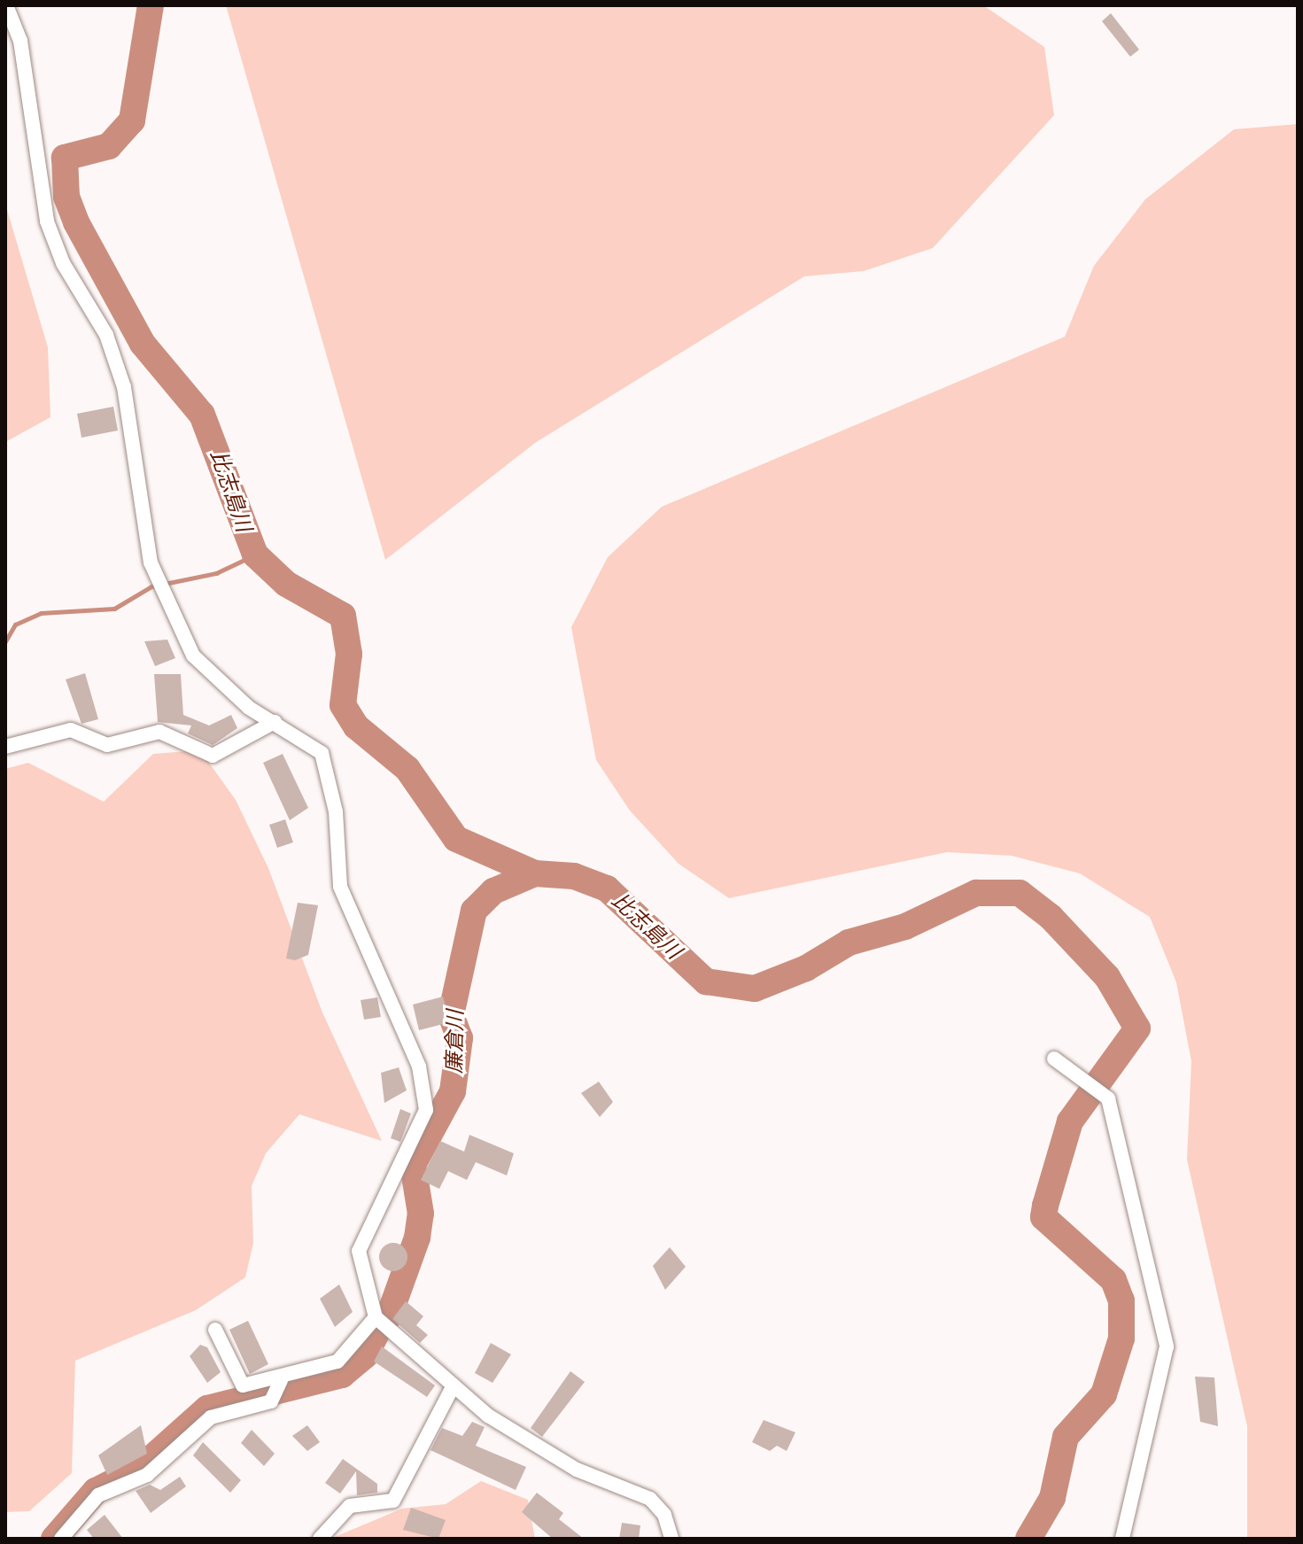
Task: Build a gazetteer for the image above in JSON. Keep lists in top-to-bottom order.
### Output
{
  "water": ["比志島川", "廉倉川"]
}
